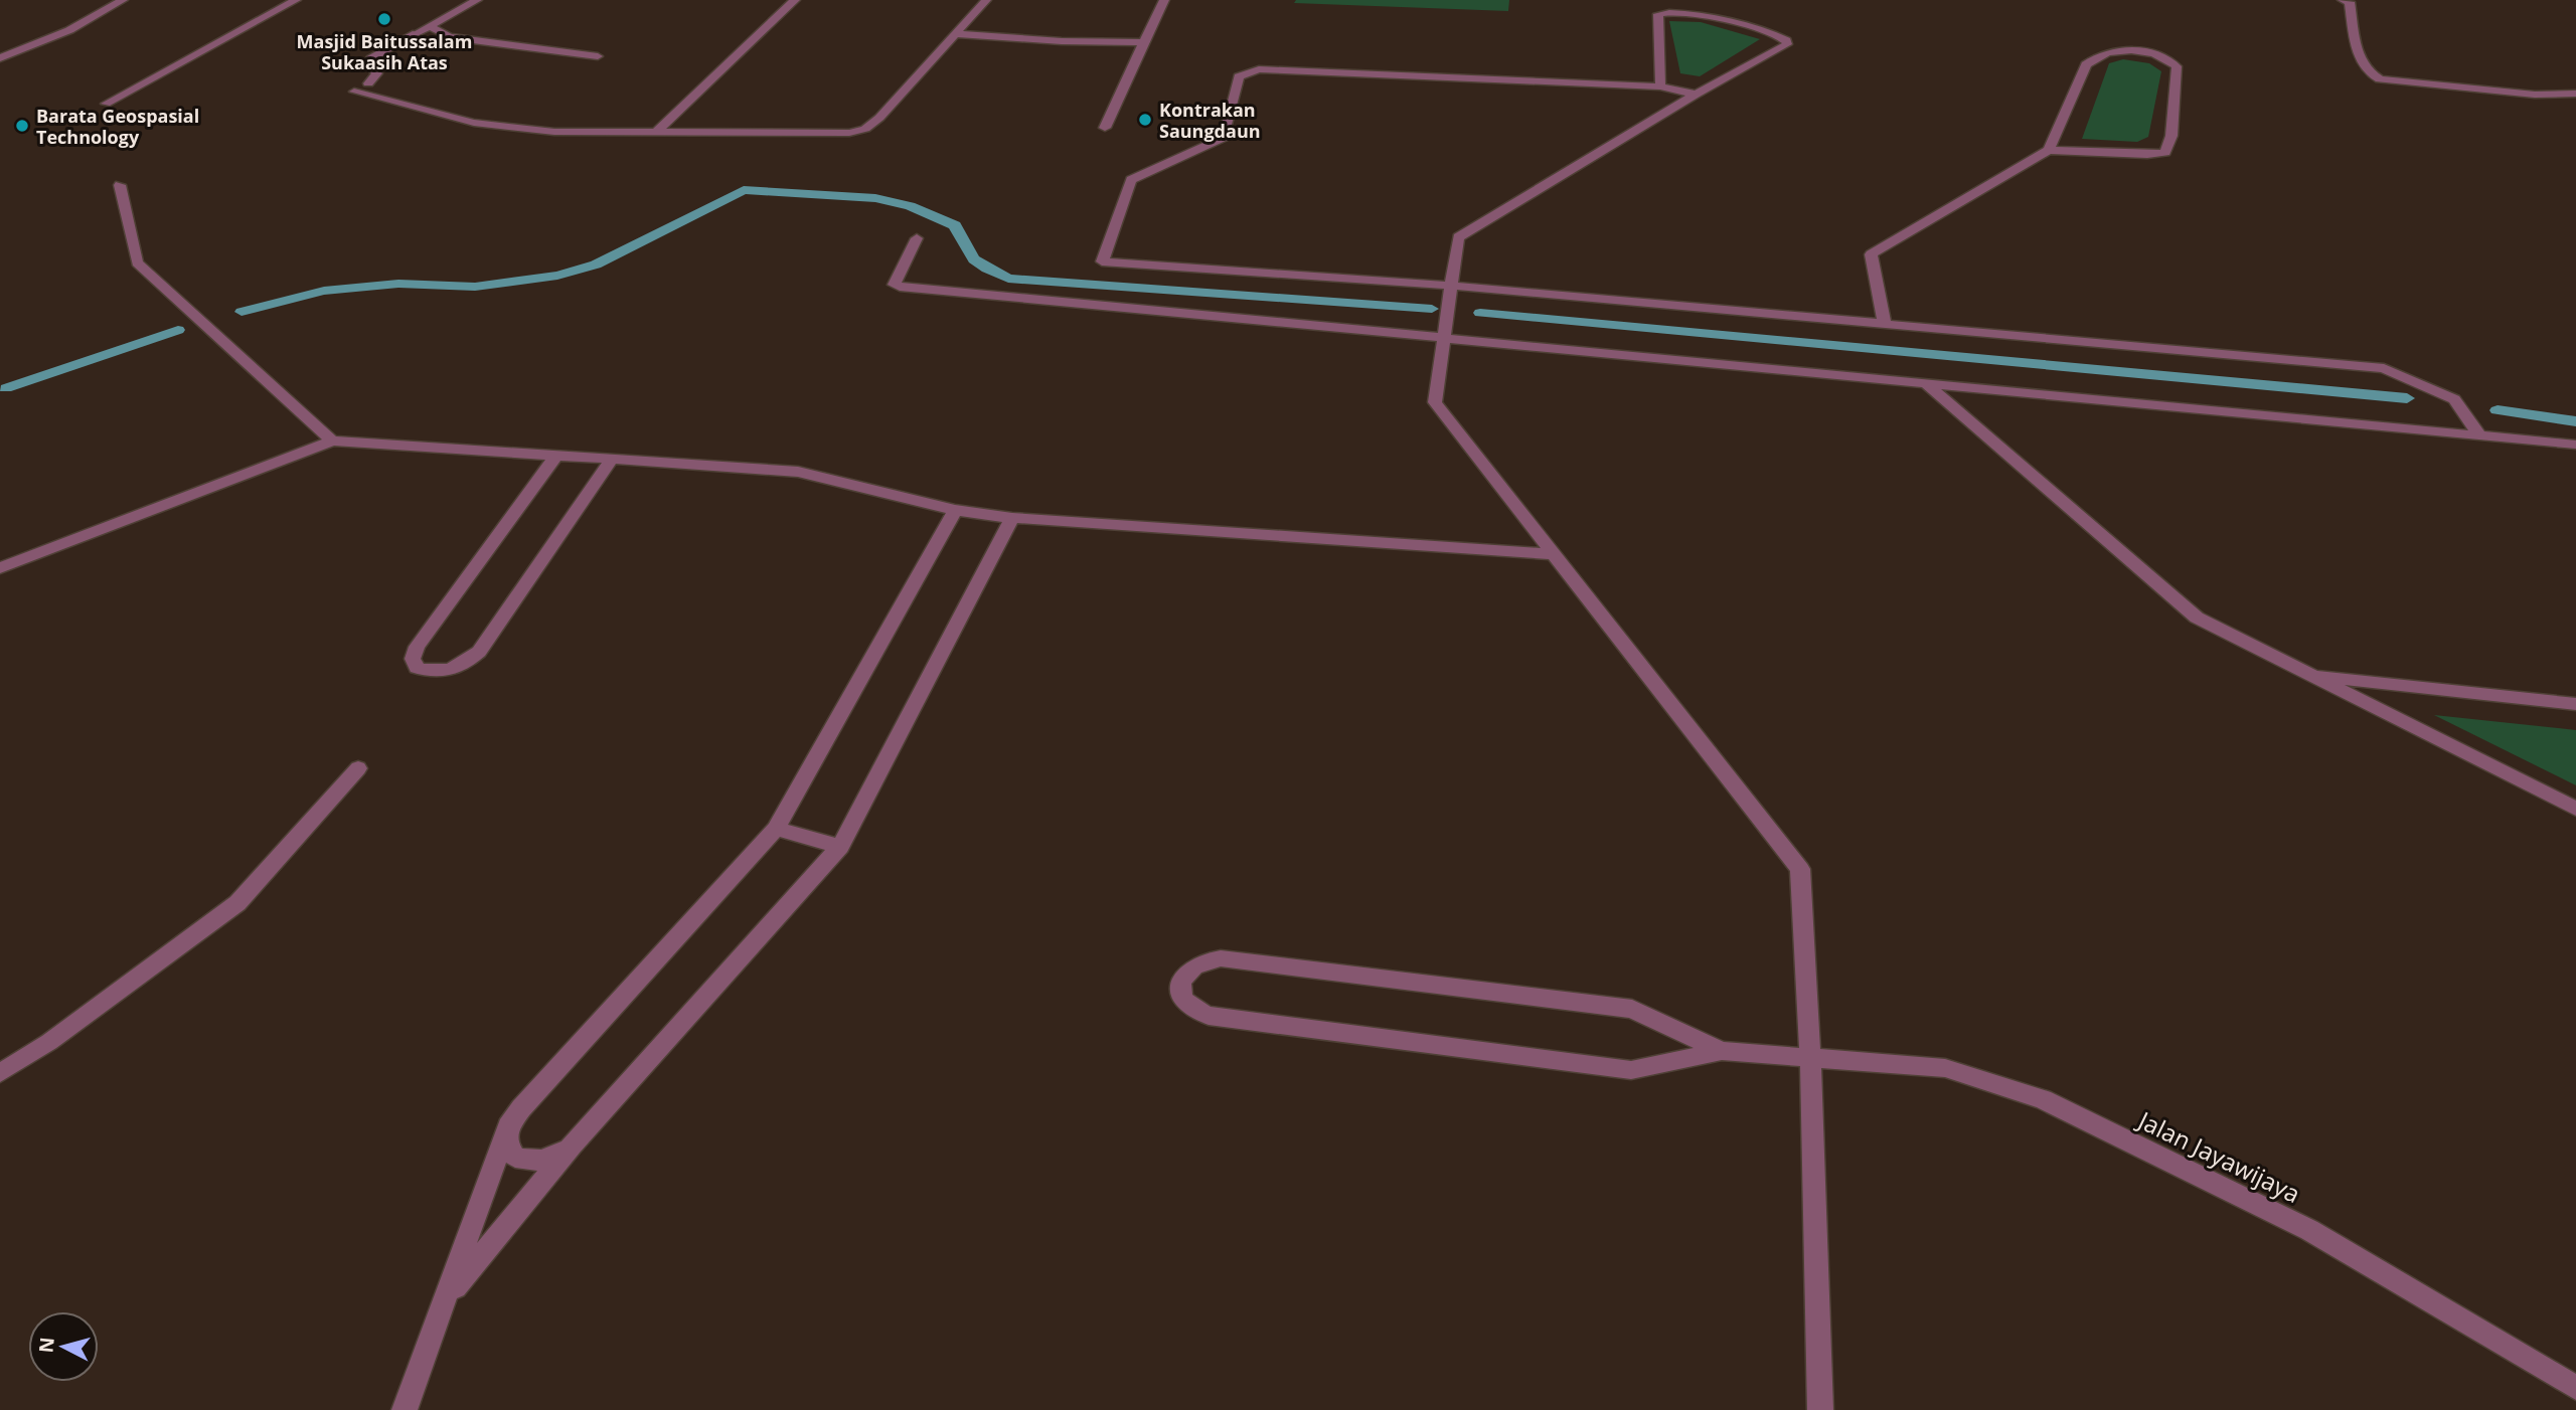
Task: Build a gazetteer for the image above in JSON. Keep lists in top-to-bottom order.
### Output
{
  "streets": {
    "street": ["Jalan Jayawijaya"]
  },
  "places": ["Masjid Baitussalam Sukaasih Atas", "Kontrakan Saungdaun", "Barata Geospasial Technology"],
  "north": "left"
}
